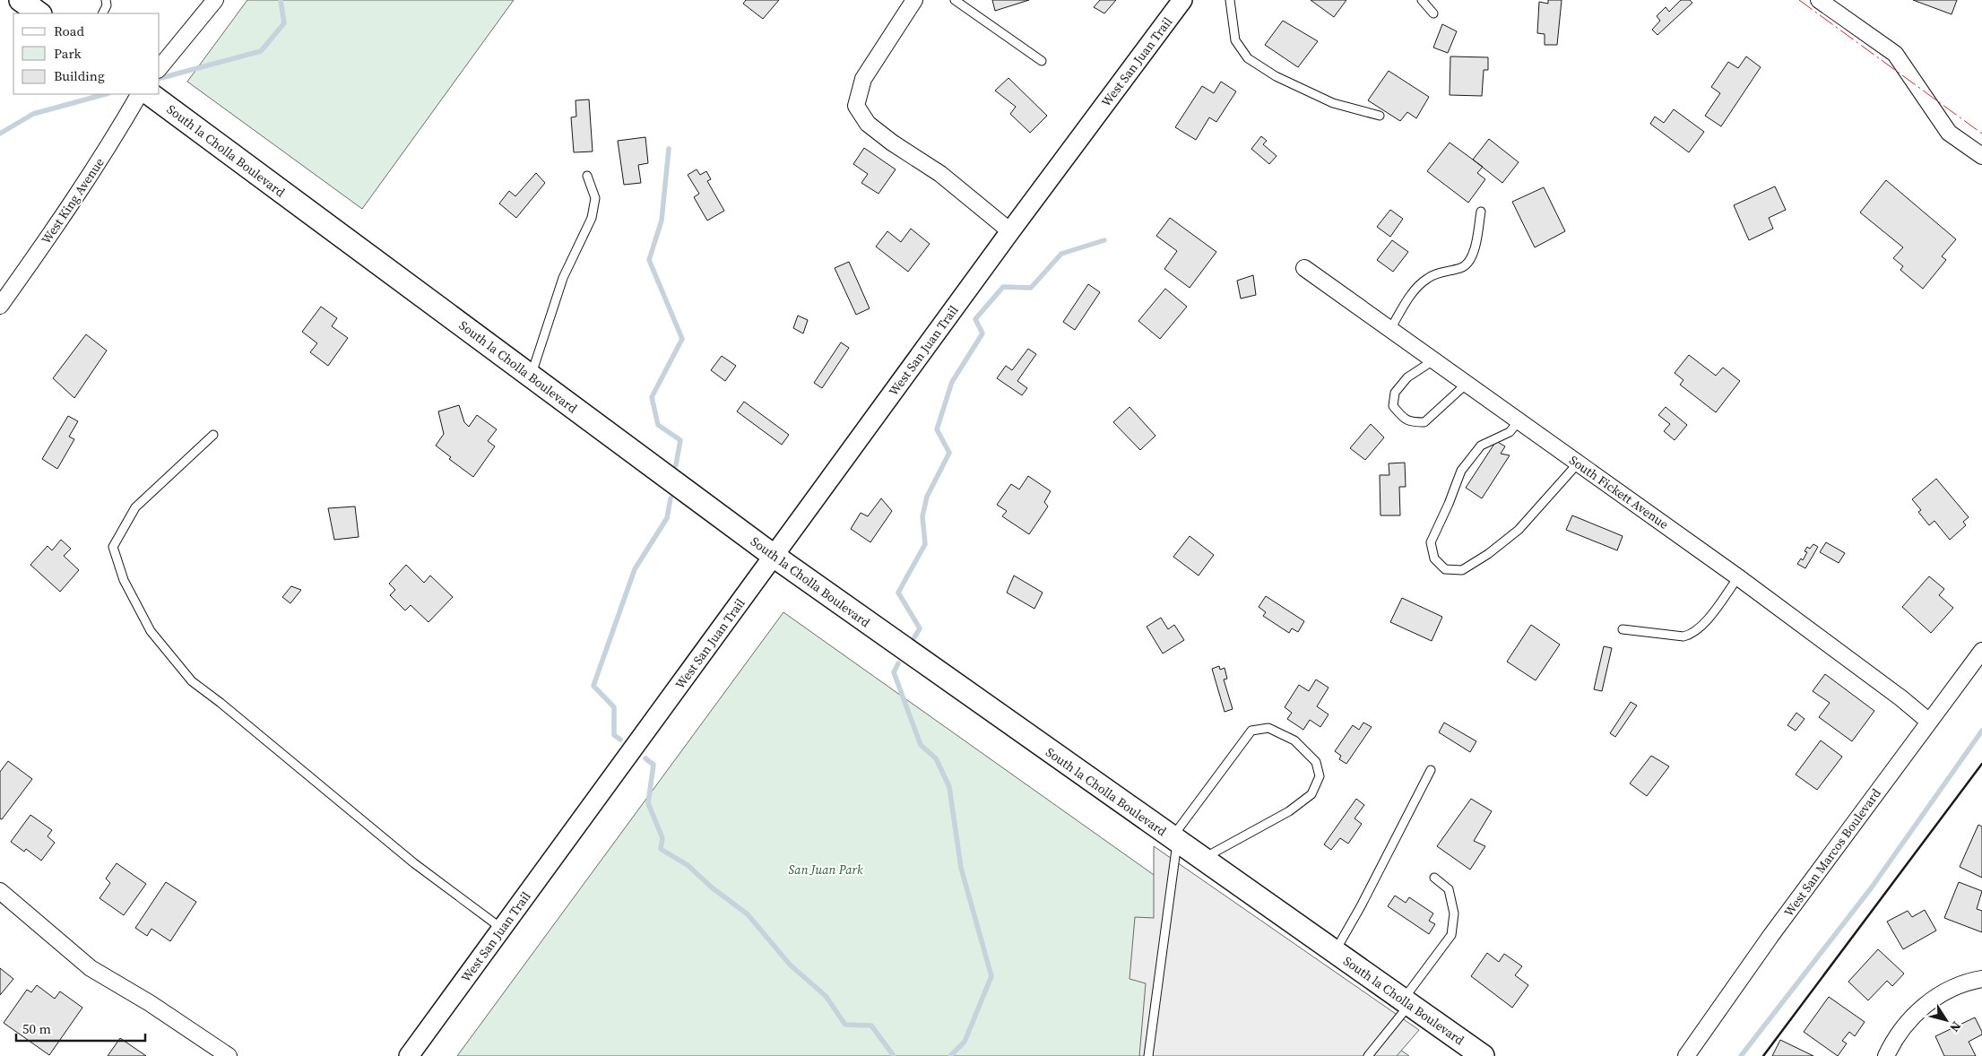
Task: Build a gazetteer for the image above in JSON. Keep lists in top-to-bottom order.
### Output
{
  "streets": {
    "main road": ["South la Cholla Boulevard"],
    "street": [
      "West San Juan Trail",
      "West King Avenue",
      "South Fickett Avenue",
      "West San Marcos Boulevard"
    ]
  },
  "crossings": [
    ["West San Juan Trail", "South la Cholla Boulevard"],
    ["South Fickett Avenue", "West San Marcos Boulevard"]
  ],
  "parks": ["San Juan Park"],
  "legend": ["Road", "Park", "Building"],
  "scale_bar": "50 m",
  "north": "bottom right"
}
